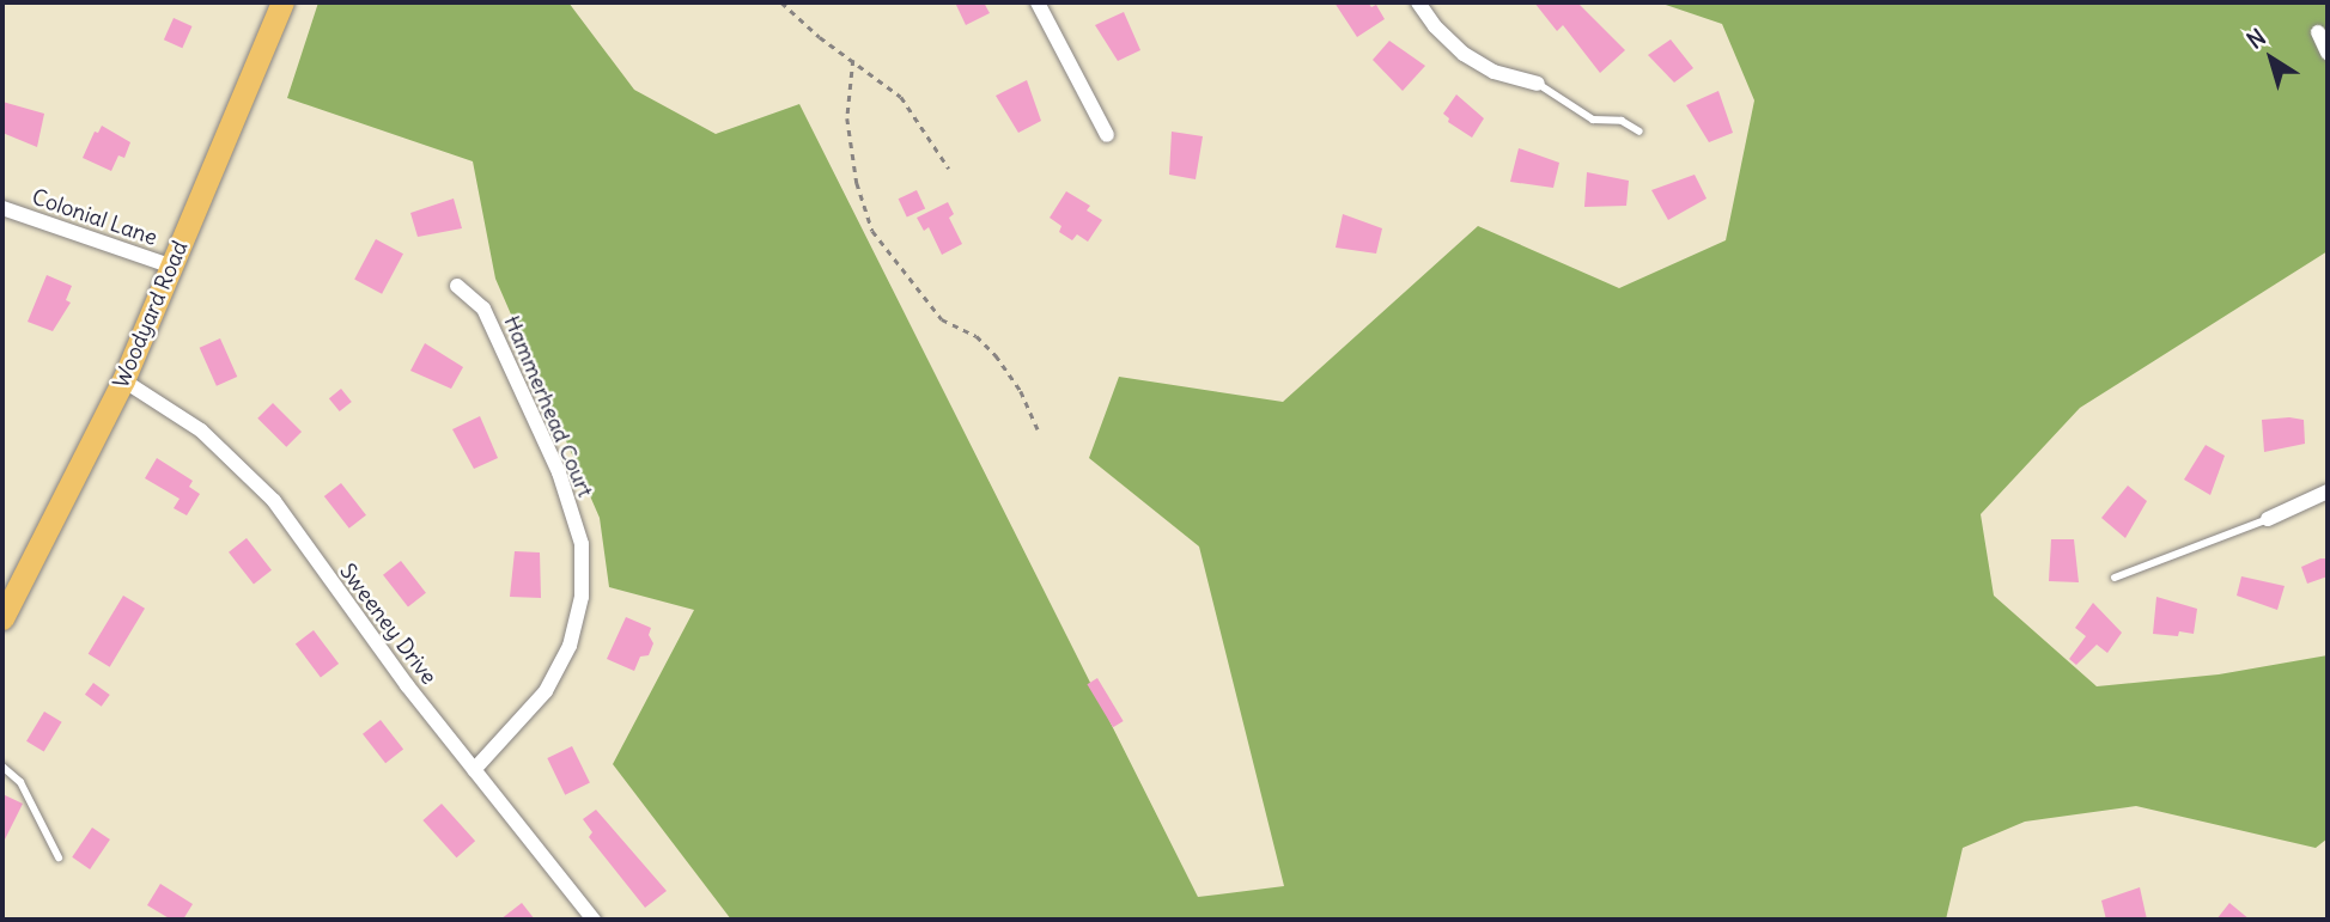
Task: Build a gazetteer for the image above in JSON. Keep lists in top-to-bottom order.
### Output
{
  "streets": {
    "main road": ["Woodyard Road"],
    "street": ["Colonial Lane", "Hammerhead Court", "Sweeney Drive"]
  },
  "crossings": [
    ["Colonial Lane", "Woodyard Road"],
    ["Woodyard Road", "Sweeney Drive"],
    ["Hammerhead Court", "Sweeney Drive"]
  ],
  "north": "top left"
}
